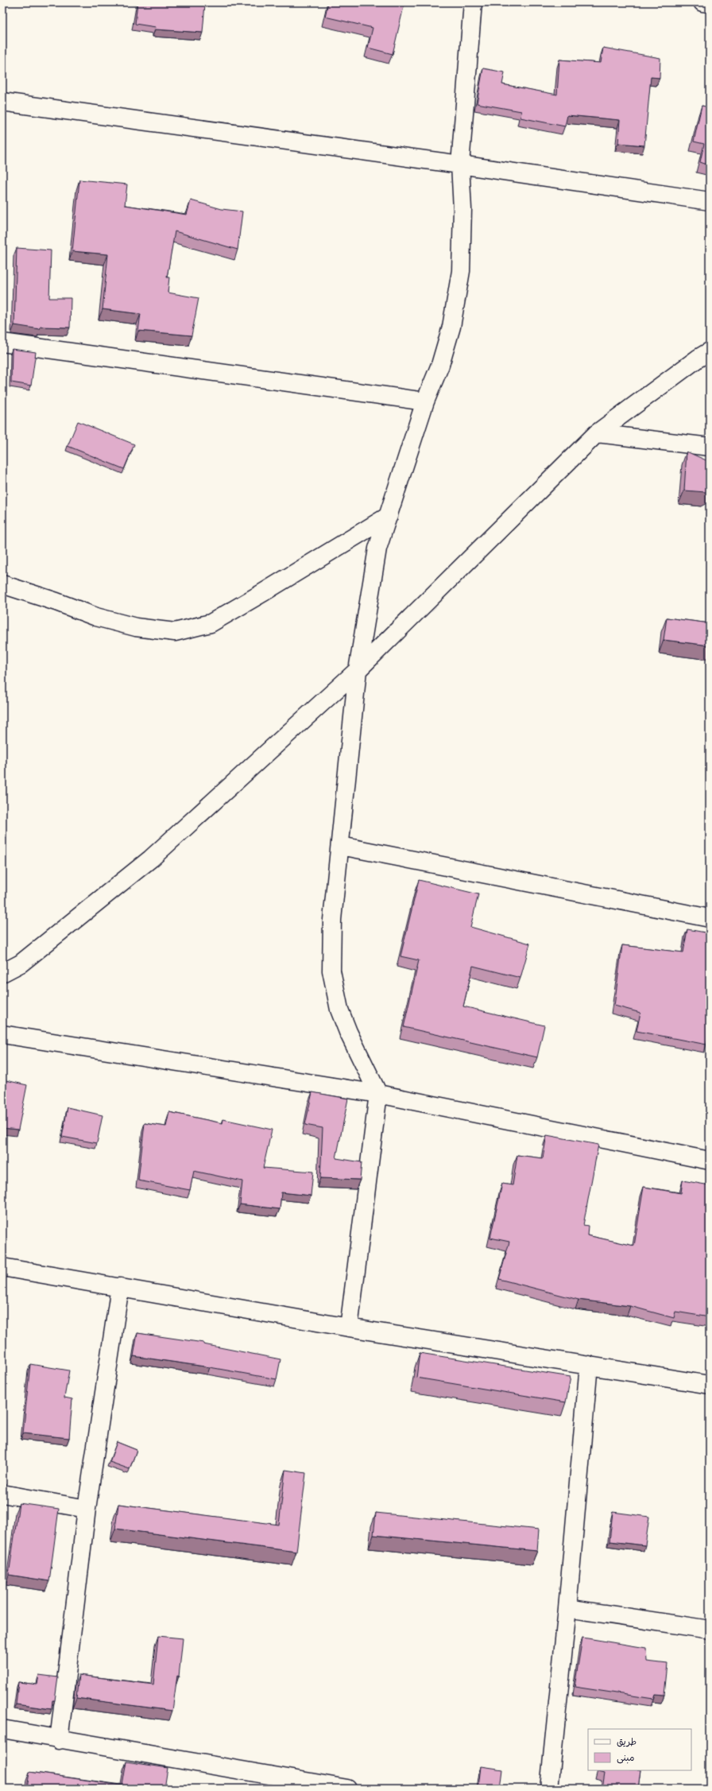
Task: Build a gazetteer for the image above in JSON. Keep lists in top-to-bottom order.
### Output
{
  "legend": ["طريق", "مبنى"]
}
